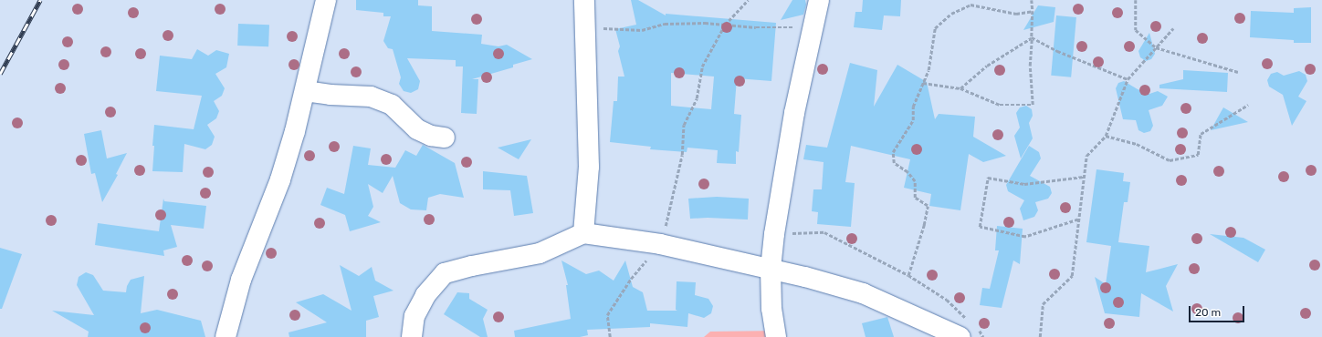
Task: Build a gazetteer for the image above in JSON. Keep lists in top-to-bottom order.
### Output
{
  "scale_bar": "20 m"
}
